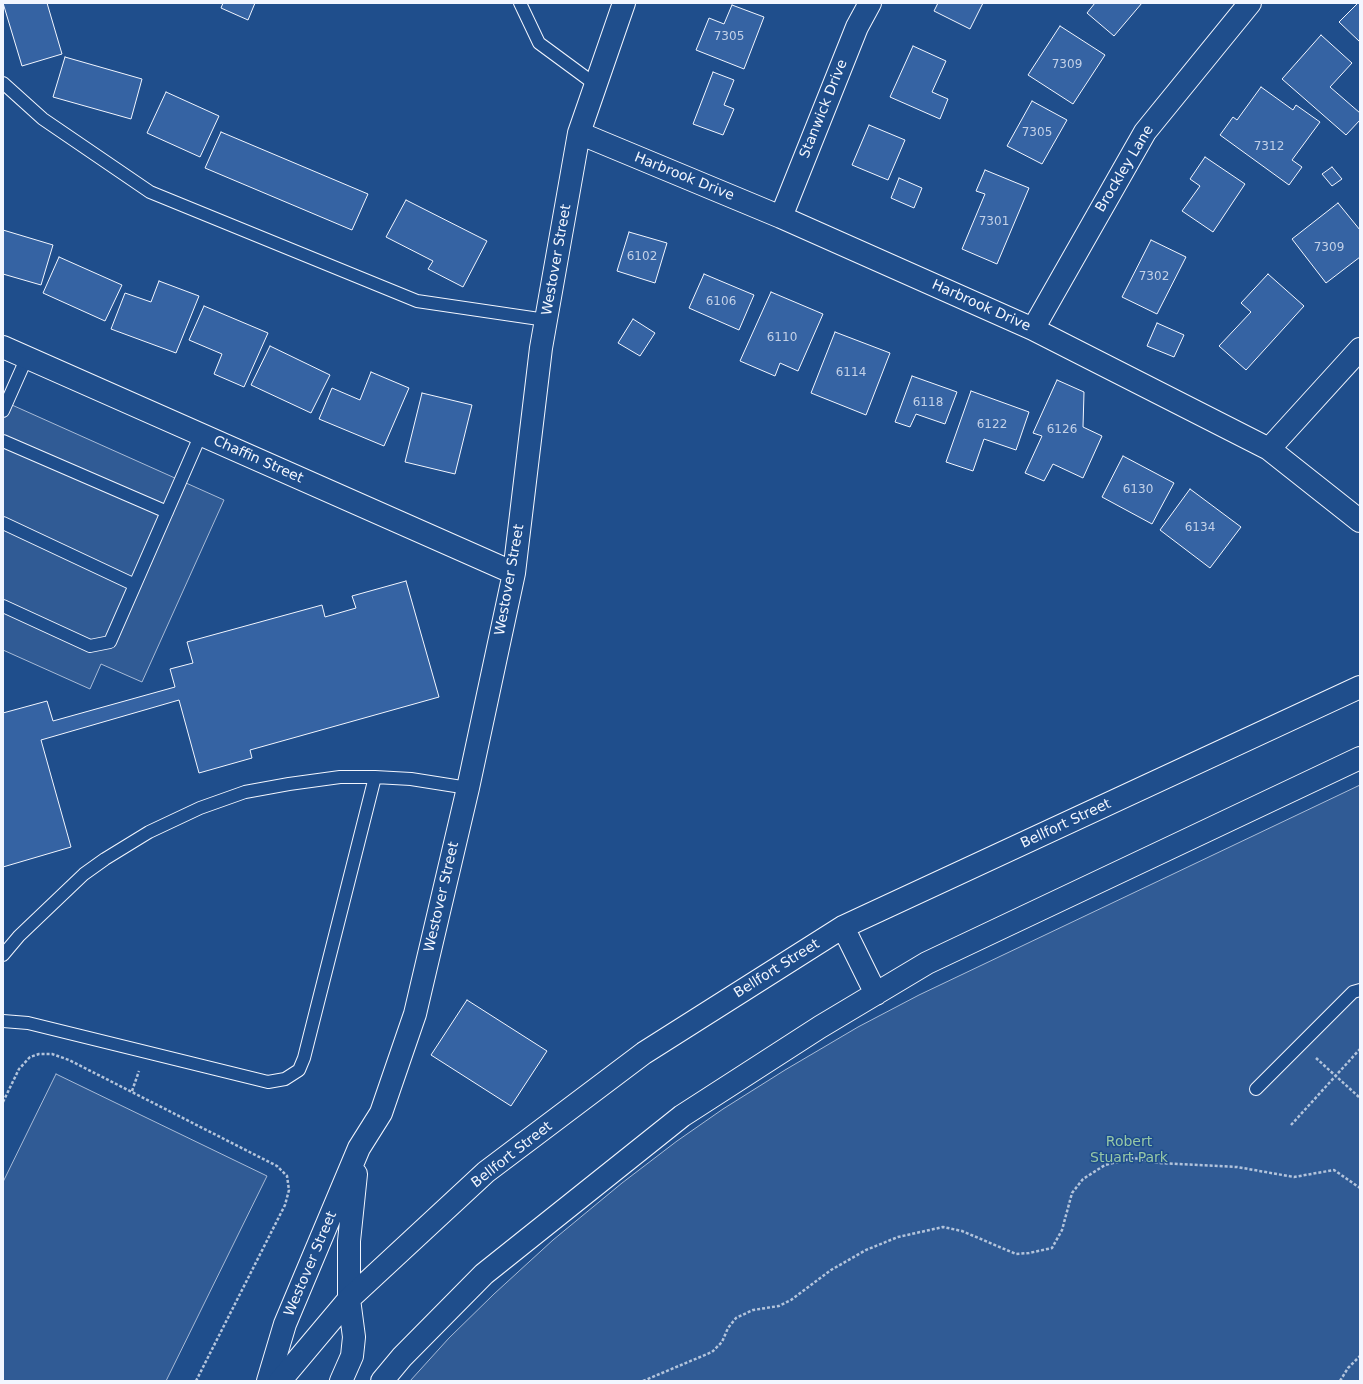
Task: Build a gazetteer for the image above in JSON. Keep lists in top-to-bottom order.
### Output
{
  "streets": {
    "street": [
      "Stanwick Drive",
      "Brockley Lane",
      "Harbrook Drive",
      "Westover Street",
      "Chaffin Street",
      "Bellfort Street"
    ]
  },
  "crossings": [
    ["Stanwick Drive", "Harbrook Drive"],
    ["Brockley Lane", "Harbrook Drive"],
    ["Harbrook Drive", "Westover Street"],
    ["Westover Street", "Chaffin Street"],
    ["Westover Street", "Bellfort Street"]
  ],
  "parks": ["Robert Stuart Park"],
  "house_numbers": [
    "7305",
    "7309",
    "7305",
    "7312",
    "7301",
    "7309",
    "6102",
    "7302",
    "6106",
    "6110",
    "6114",
    "6118",
    "6122",
    "6126",
    "6130",
    "6134"
  ]
}
